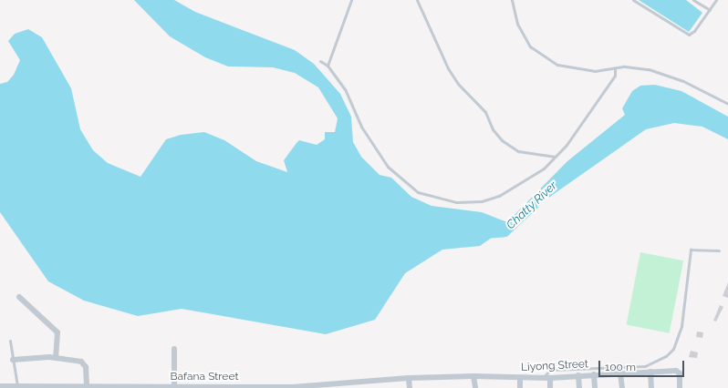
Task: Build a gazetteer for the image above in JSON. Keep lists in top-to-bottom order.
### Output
{
  "streets": {
    "street": ["Liyong Street", "Bafana Street"]
  },
  "crossings": [
    ["Liyong Street", "Bafana Street"]
  ],
  "water": ["Chatty River"],
  "scale_bar": "100 m"
}
